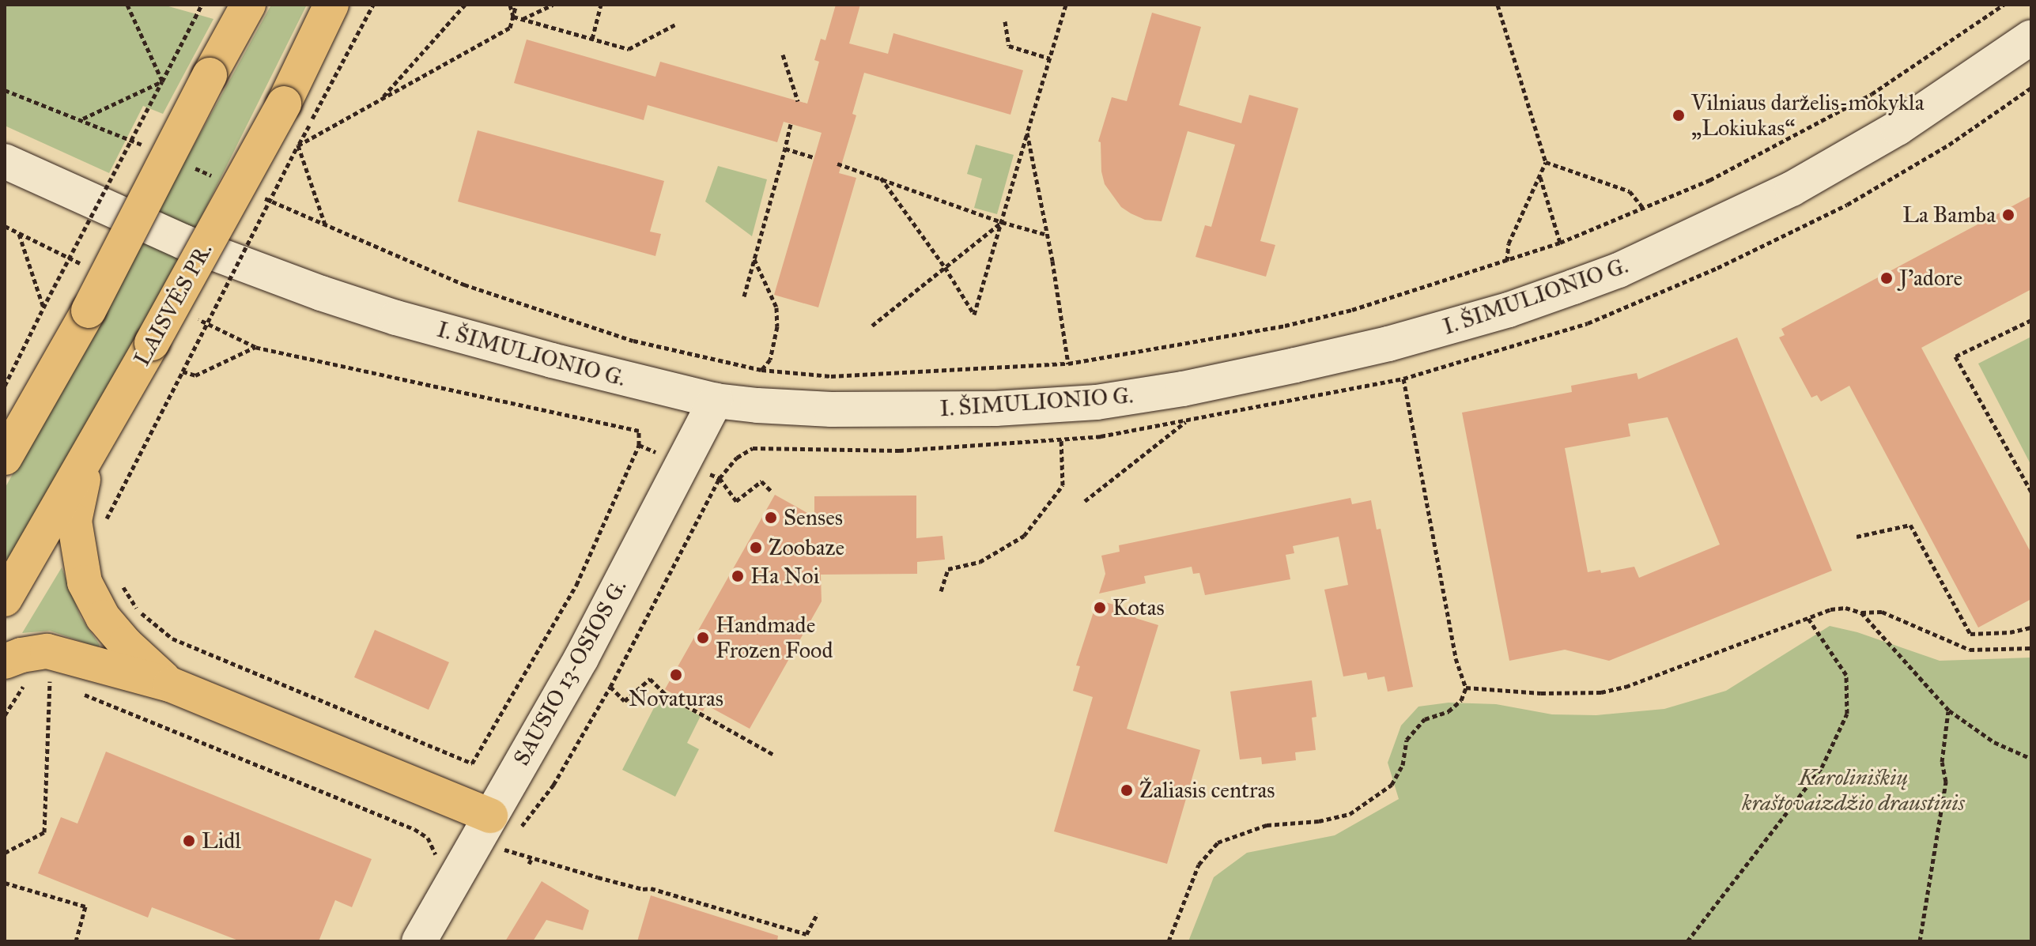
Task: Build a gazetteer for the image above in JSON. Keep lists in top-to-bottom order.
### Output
{
  "streets": {
    "main road": ["LAISVĖS PR."],
    "street": ["I. ŠIMULIONIO G.", "SAUSIO 13-OSIOS G."]
  },
  "crossings": [
    ["I. ŠIMULIONIO G.", "SAUSIO 13-OSIOS G."]
  ],
  "parks": ["Karoliniškių kraštovaizdžio draustinis"],
  "places": [
    "Vilniaus darželis-mokykla „Lokiukas“",
    "La Bamba",
    "J'adore",
    "Senses",
    "Zoobaze",
    "Ha Noi",
    "Kotas",
    "Handmade Frozen Food",
    "Novaturas",
    "Žaliasis centras",
    "Lidl"
  ]
}
